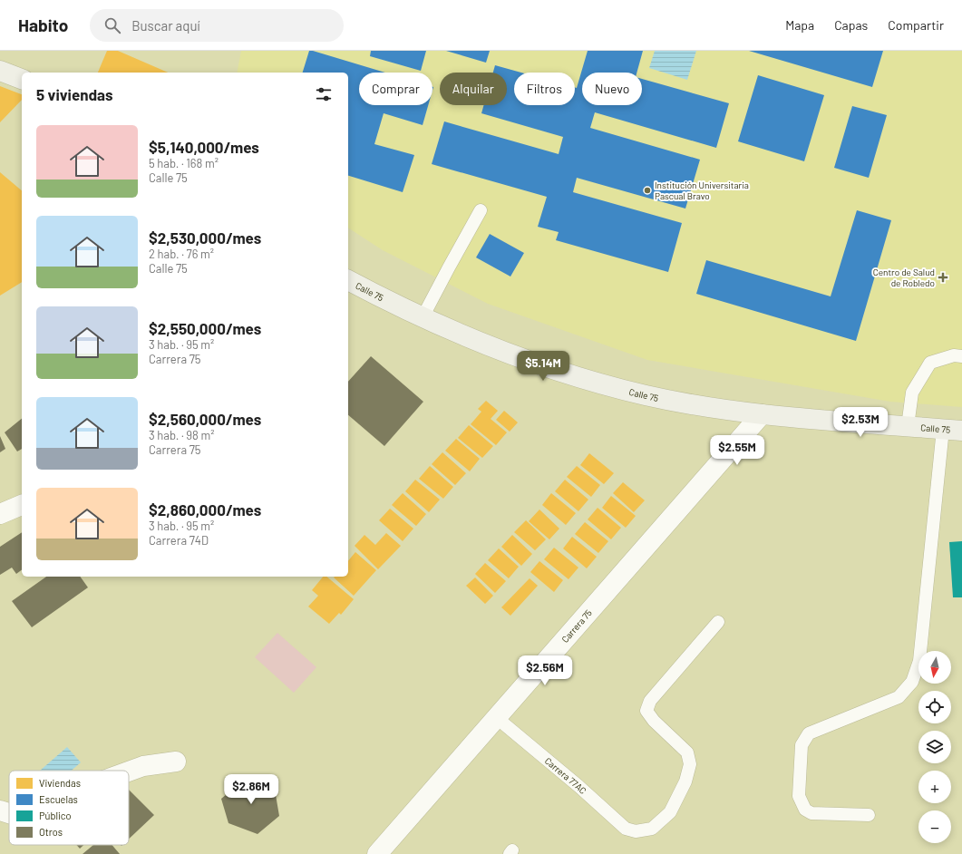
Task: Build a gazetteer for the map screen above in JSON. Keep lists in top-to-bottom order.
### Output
{
  "streets": {
    "street": ["Calle 75", "Carrera 75"],
    "lane": ["Carrera 77AC"]
  },
  "crossings": [
    ["Calle 75", "Carrera 75"],
    ["Carrera 75", "Carrera 77AC"]
  ],
  "places": {
    "other": ["Institución Universitaria Pascual Bravo"],
    "health": ["Centro de Salud de Robledo"]
  },
  "legend": [
    "Viviendas",
    "Escuelas",
    "Público",
    "Otros"
  ],
  "north": "bottom",
  "page": {
    "header": "Habito",
    "search": "Buscar aquí",
    "nav": ["Mapa", "Capas", "Compartir"],
    "chip": [
      "Comprar",
      "Alquilar",
      "Filtros",
      "Nuevo"
    ],
    "heading": "5 viviendas",
    "list": [
      {
        "name": "$5,140,000/mes",
        "note": "5 hab. · 168 m² · Calle 75"
      },
      {
        "name": "$2,530,000/mes",
        "note": "2 hab. · 76 m² · Calle 75"
      },
      {
        "name": "$2,550,000/mes",
        "note": "3 hab. · 95 m² · Carrera 75"
      },
      {
        "name": "$2,560,000/mes",
        "note": "3 hab. · 98 m² · Carrera 75"
      },
      {
        "name": "$2,860,000/mes",
        "note": "3 hab. · 95 m² · Carrera 74D"
      }
    ],
    "price": [
      "$5.14M",
      "$2.53M",
      "$2.55M",
      "$2.56M",
      "$2.86M"
    ],
    "map_buttons": ["+", "−"]
  }
}
